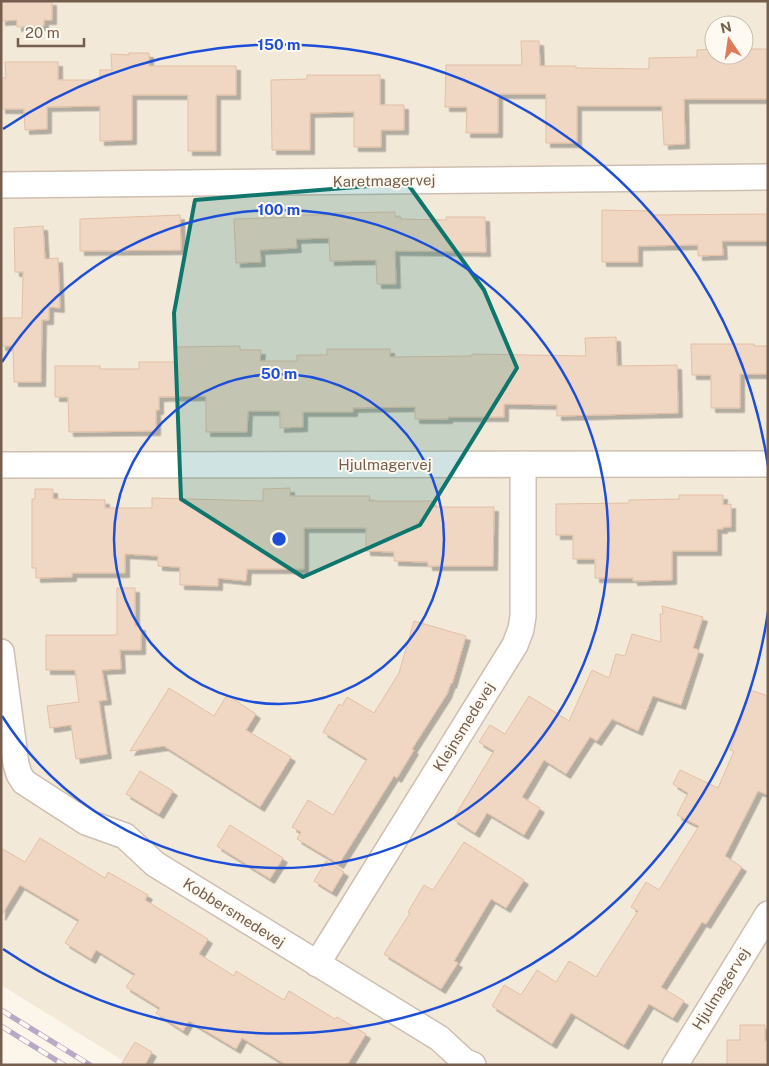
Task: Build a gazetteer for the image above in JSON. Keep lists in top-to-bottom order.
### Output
{
  "streets": {
    "street": [
      "Karetmagervej",
      "Hjulmagervej",
      "Klejnsmedevej",
      "Kobbersmedevej"
    ]
  },
  "crossings": [
    ["Hjulmagervej", "Klejnsmedevej"],
    ["Klejnsmedevej", "Kobbersmedevej"]
  ],
  "scale_bar": "20 m",
  "north": "top",
  "rings": ["150 m", "100 m", "50 m"]
}
